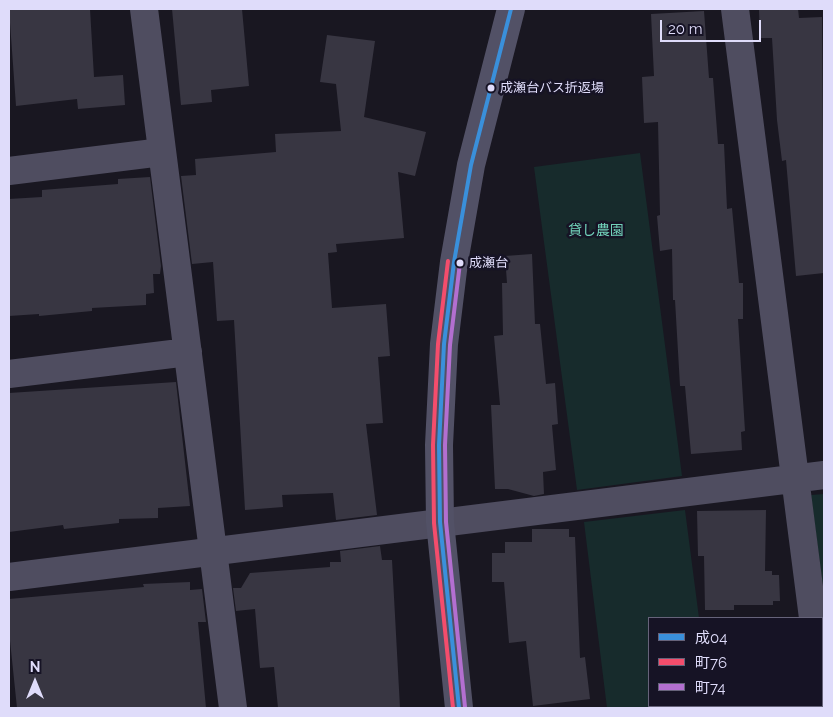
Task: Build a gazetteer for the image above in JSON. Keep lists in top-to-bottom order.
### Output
{
  "parks": ["貸し農園"],
  "places": ["成瀬台バス折返場", "成瀬台"],
  "lines": ["transit line 成04", "transit line 町76", "transit line 町74"],
  "legend": ["成04", "町76", "町74"],
  "scale_bar": "20 m",
  "north": "top"
}
